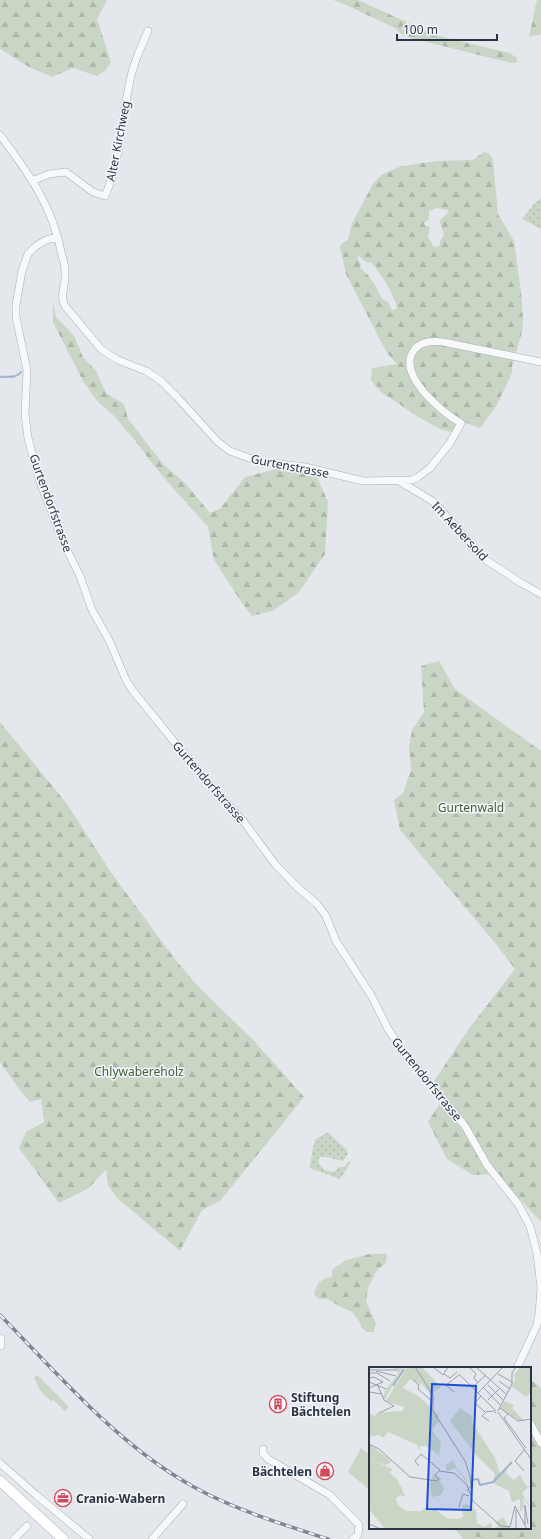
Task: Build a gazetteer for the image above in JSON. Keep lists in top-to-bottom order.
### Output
{
  "streets": {
    "street": [
      "Alter Kirchweg",
      "Gurtenstrasse",
      "Gurtendorfstrasse",
      "Im Aebersold"
    ]
  },
  "crossings": [
    ["Alter Kirchweg", "Gurtenstrasse"],
    ["Gurtenstrasse", "Gurtendorfstrasse"],
    ["Gurtenstrasse", "Im Aebersold"]
  ],
  "parks": ["Gurtenwald", "Chlywabereholz"],
  "places": {
    "building": ["Stiftung Bächtelen"],
    "shop": ["Bächtelen"],
    "office": ["Cranio-Wabern"]
  },
  "scale_bar": "100 m"
}
